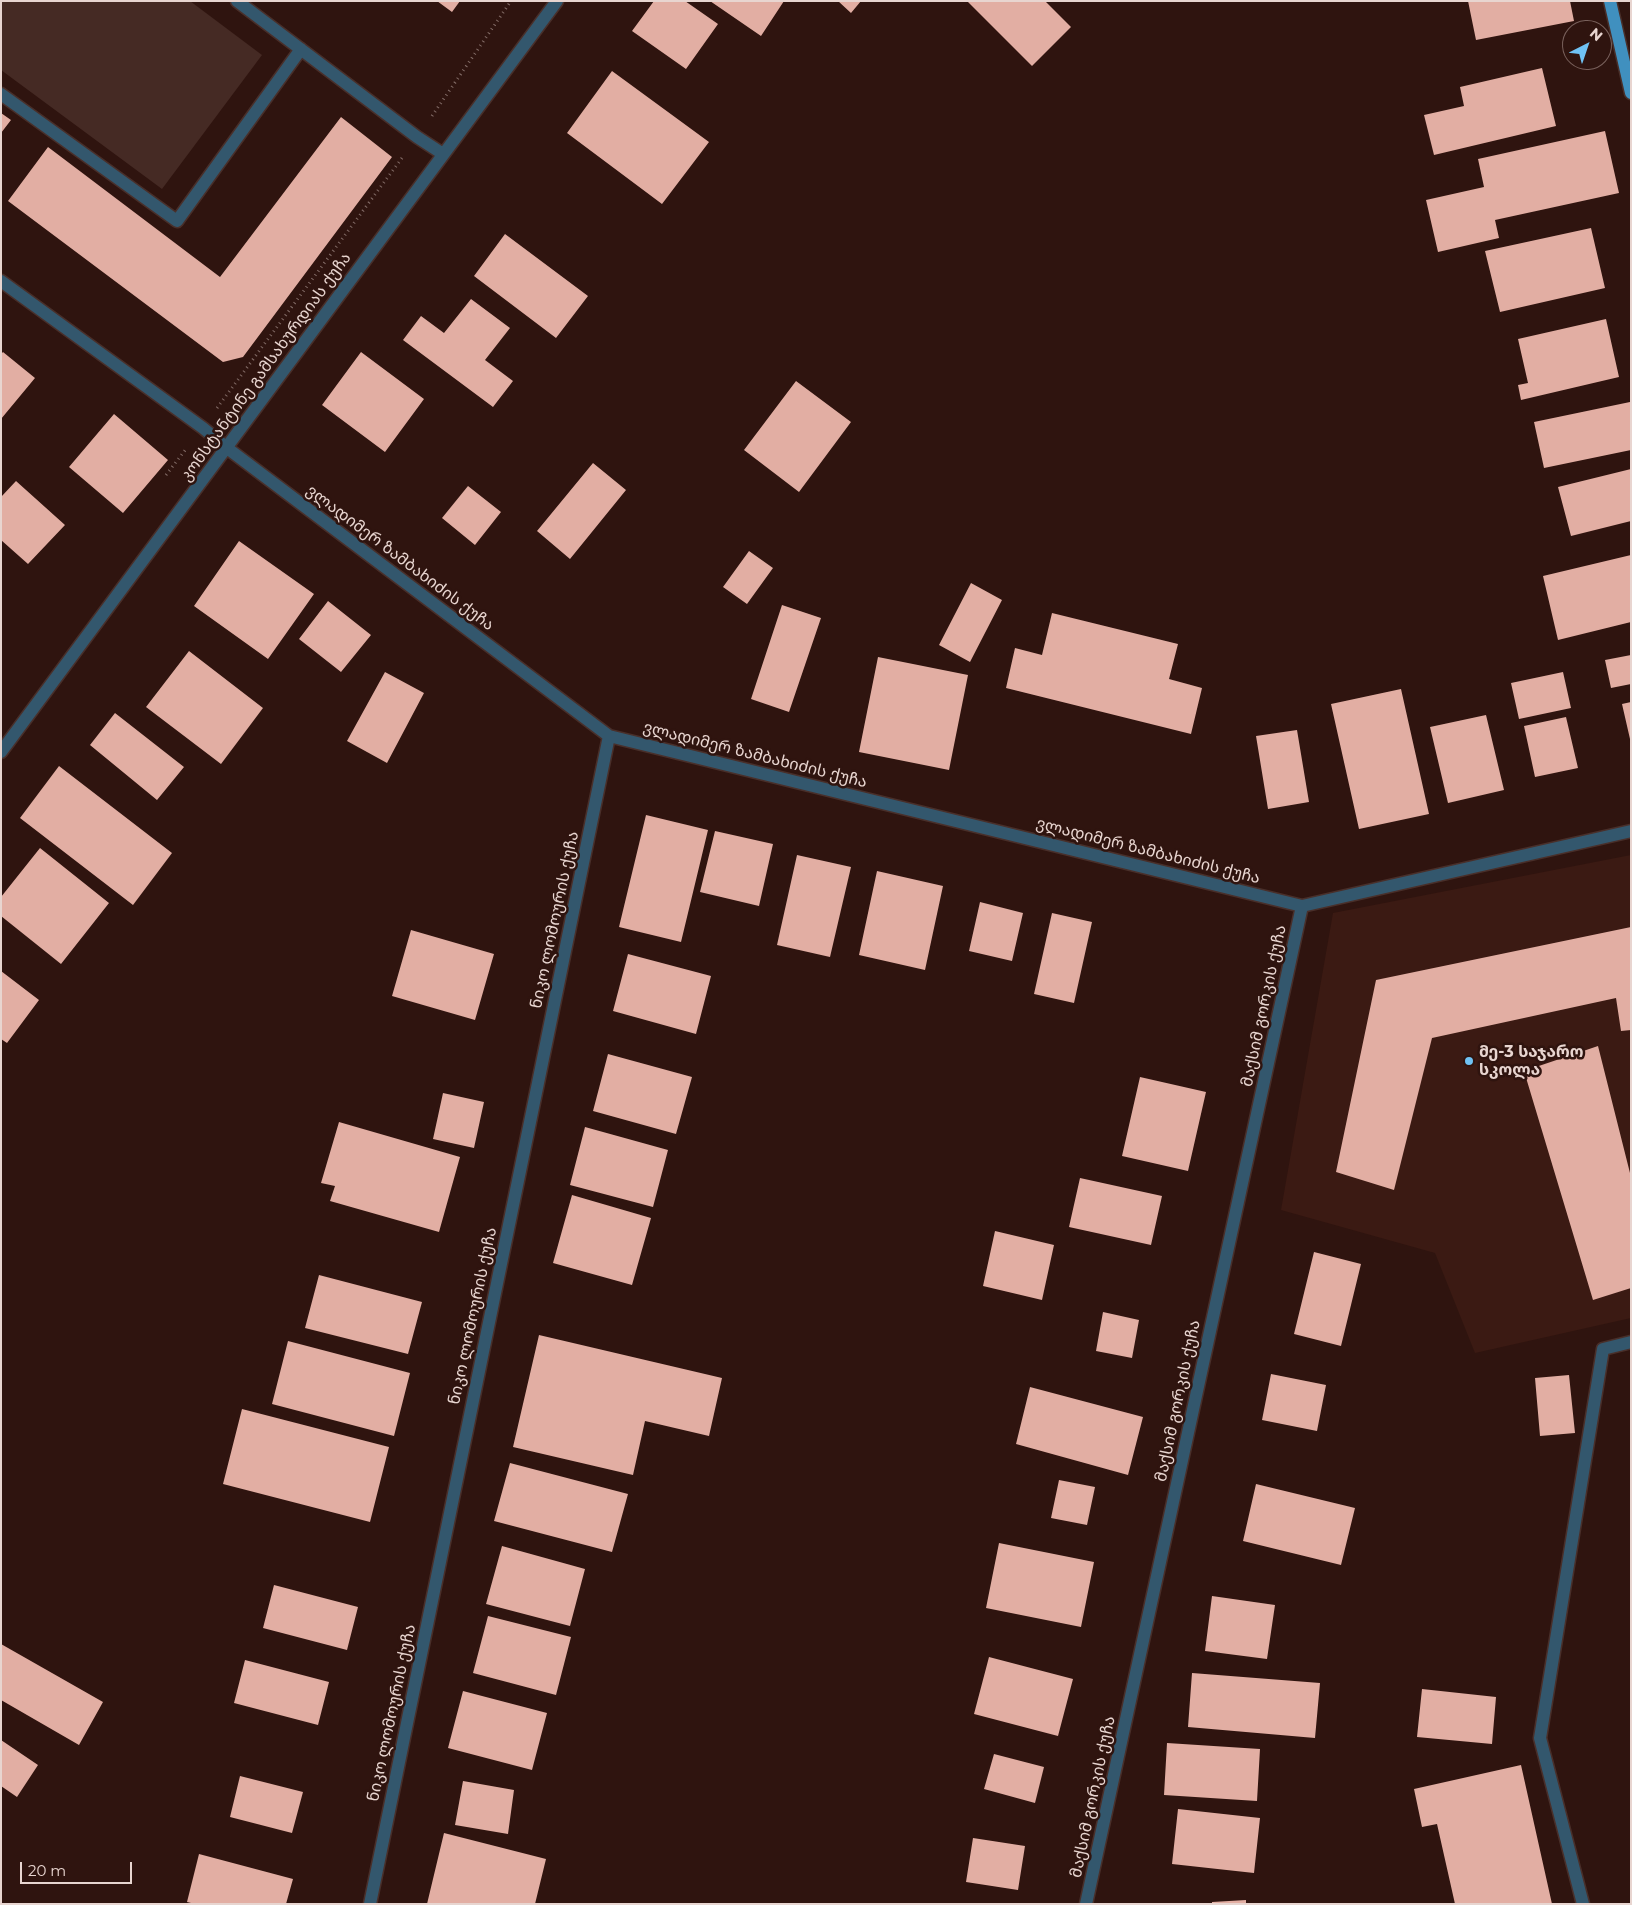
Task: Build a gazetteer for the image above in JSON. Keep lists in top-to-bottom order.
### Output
{
  "streets": {
    "street": [
      "კონსტანტინე გამსახურდიას ქუჩა",
      "ვლადიმერ ზამბახიძის ქუჩა",
      "ნიკო ლომოურის ქუჩა",
      "მაქსიმ გორკის ქუჩა"
    ]
  },
  "crossings": [
    ["კონსტანტინე გამსახურდიას ქუჩა", "ვლადიმერ ზამბახიძის ქუჩა"],
    ["ვლადიმერ ზამბახიძის ქუჩა", "ნიკო ლომოურის ქუჩა"],
    ["ვლადიმერ ზამბახიძის ქუჩა", "მაქსიმ გორკის ქუჩა"]
  ],
  "places": ["მე-3 საჯარო სკოლა"],
  "scale_bar": "20 m",
  "north": "top right"
}
